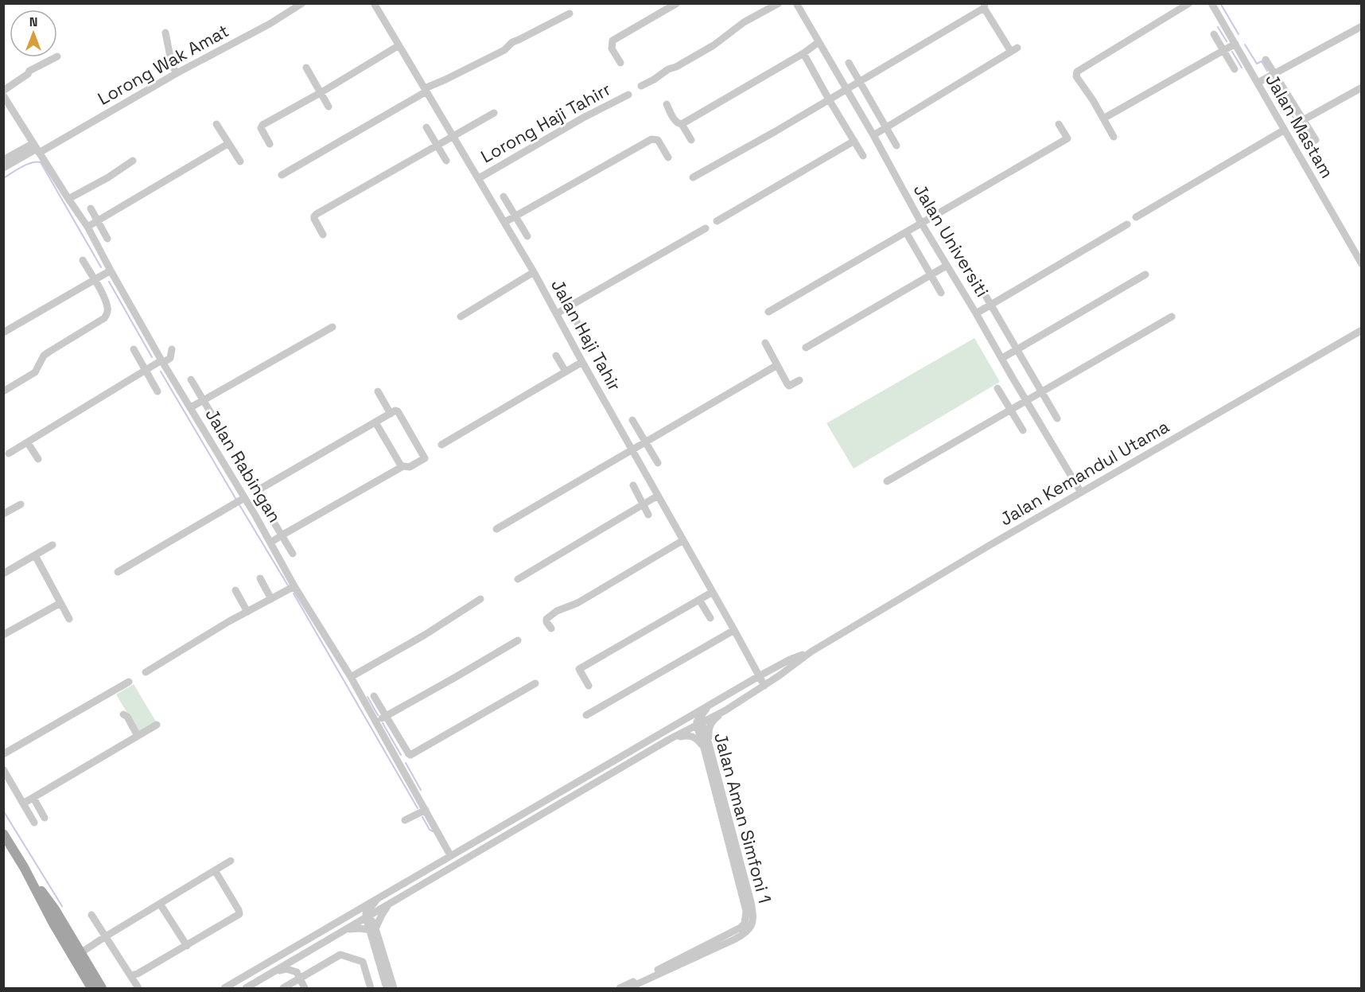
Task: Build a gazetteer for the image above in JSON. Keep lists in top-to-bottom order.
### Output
{
  "streets": {
    "street": [
      "Lorong Wak Amat",
      "Lorong Haji Tahirr",
      "Jalan Mastam",
      "Jalan Universiti",
      "Jalan Haji Tahir",
      "Jalan Rabingan",
      "Jalan Kemandul Utama",
      "Jalan Aman Simfoni 1"
    ]
  },
  "crossings": [
    ["Lorong Wak Amat", "Jalan Rabingan"],
    ["Lorong Haji Tahirr", "Jalan Haji Tahir"],
    ["Jalan Universiti", "Jalan Kemandul Utama"]
  ],
  "north": "top"
}
